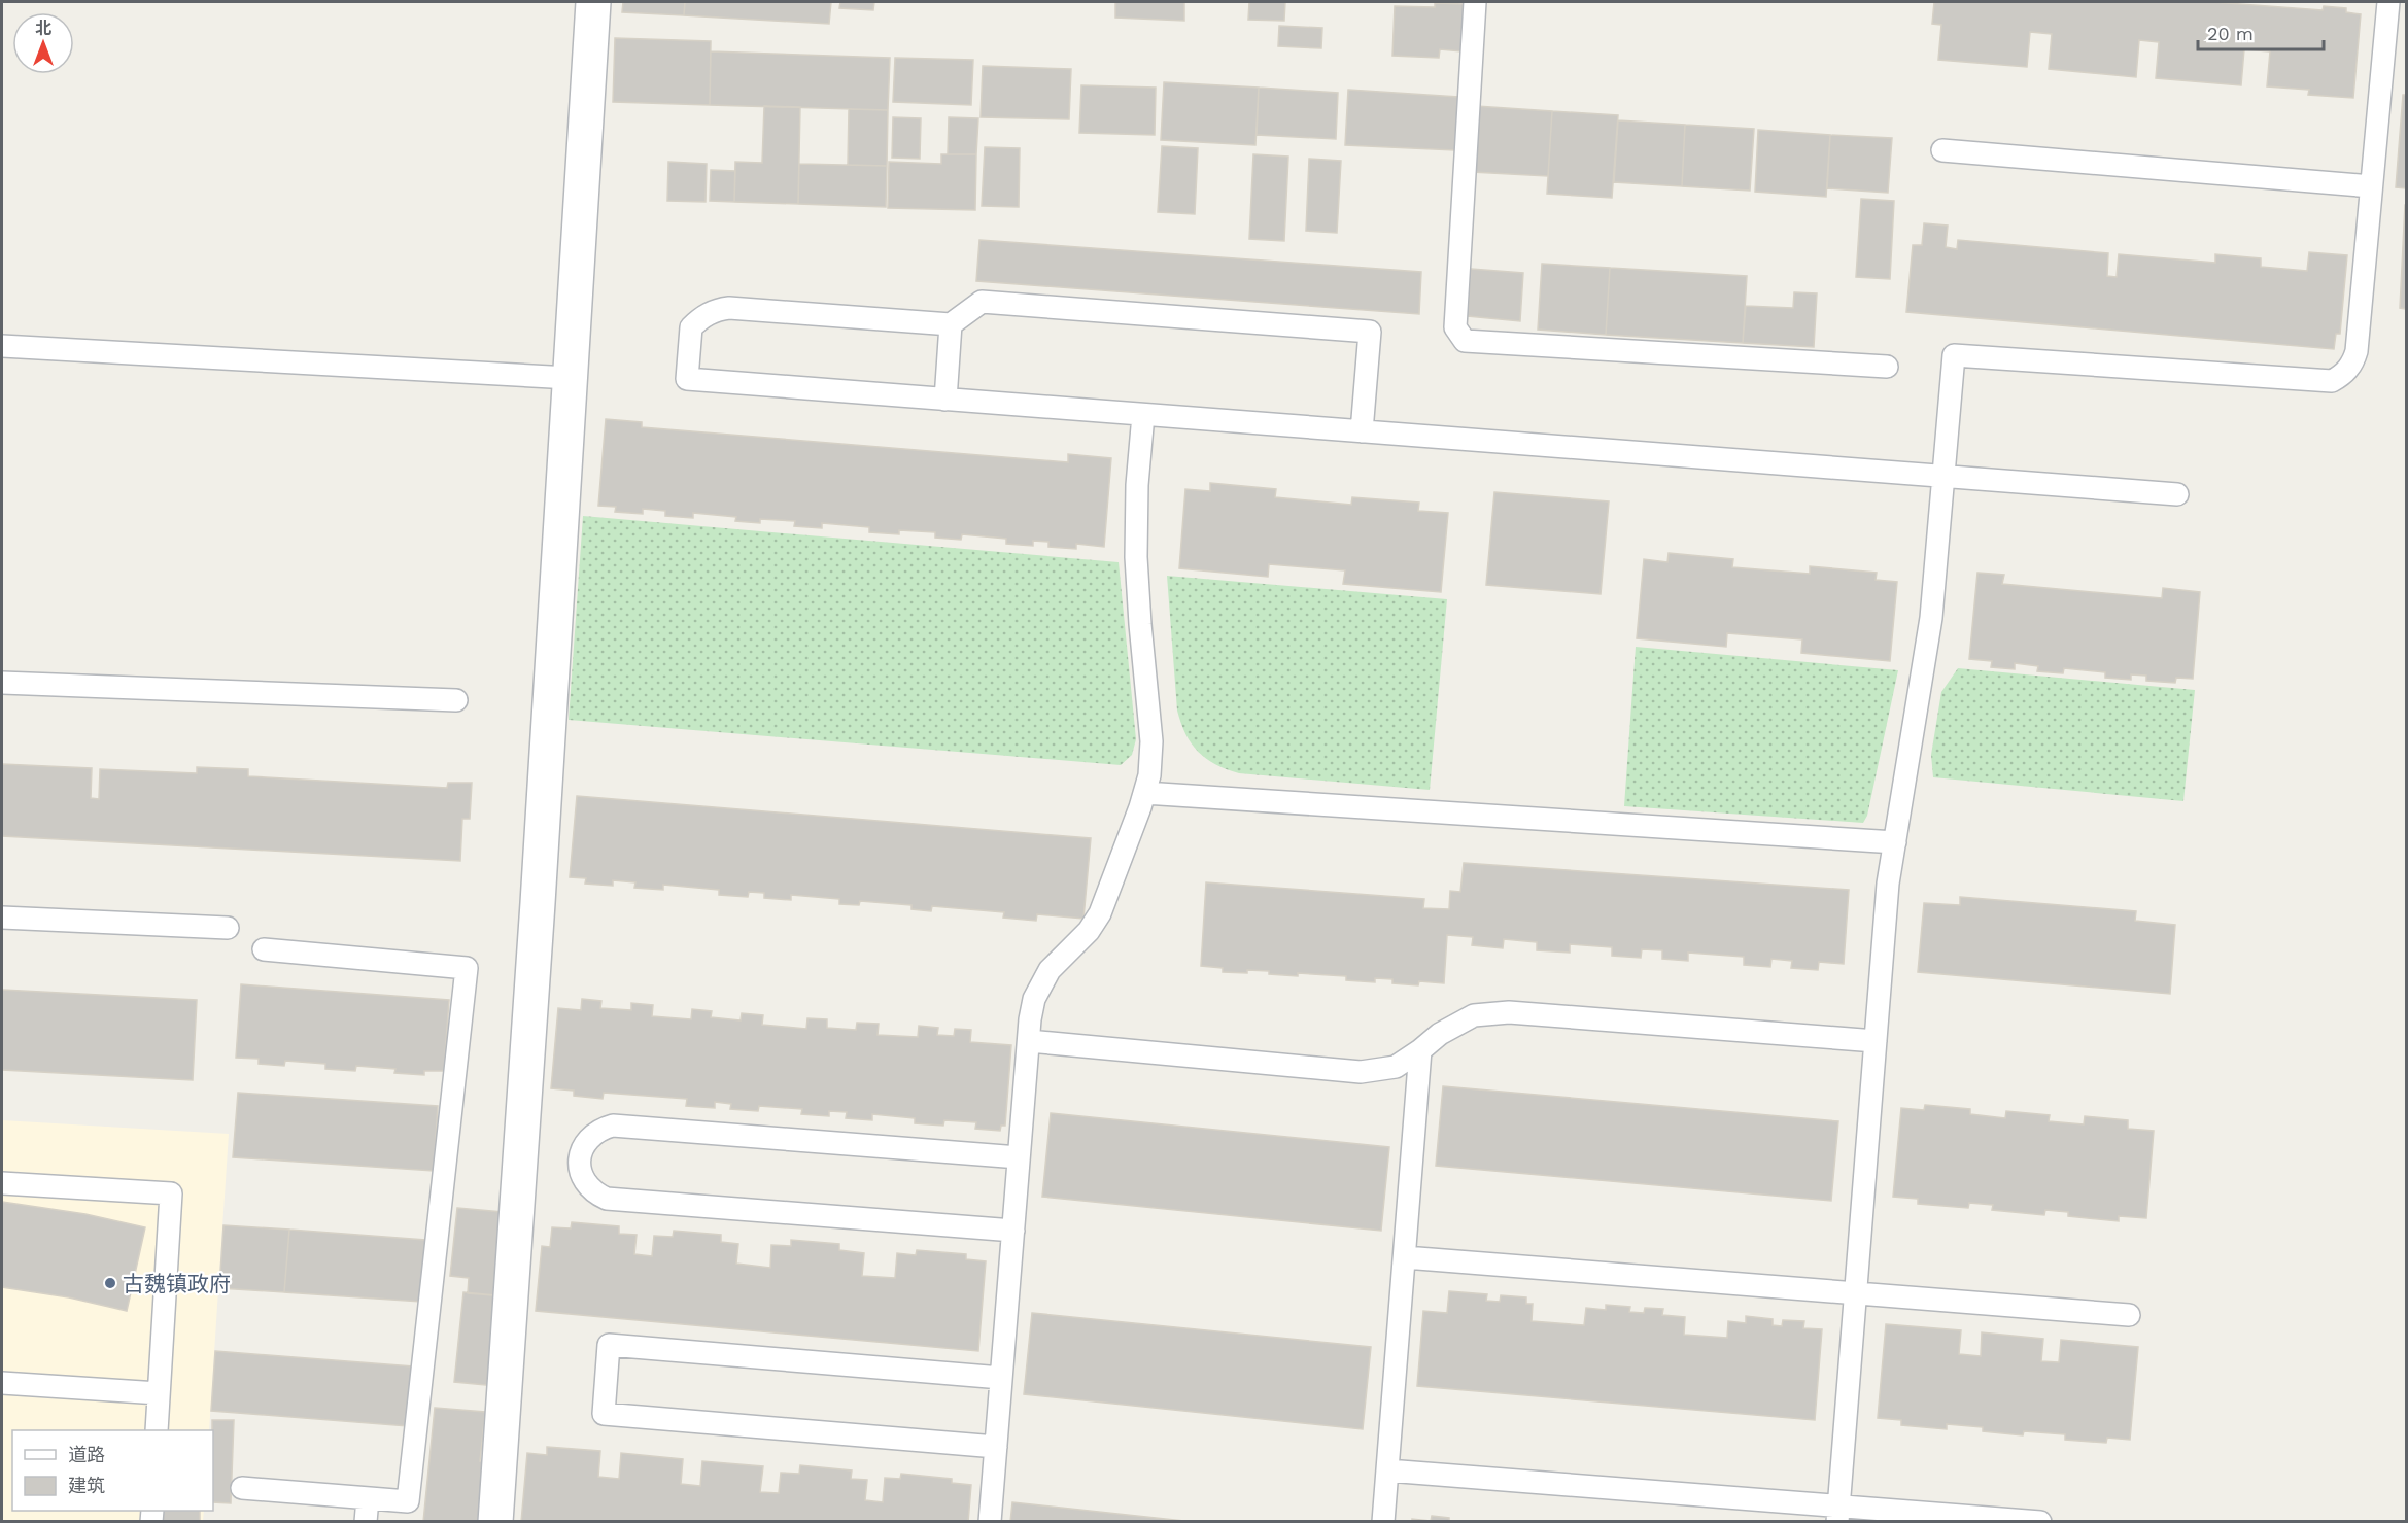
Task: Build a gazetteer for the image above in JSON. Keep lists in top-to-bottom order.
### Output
{
  "places": ["古魏镇政府"],
  "legend": ["道路", "建筑"],
  "scale_bar": "20 m",
  "north": "top"
}
